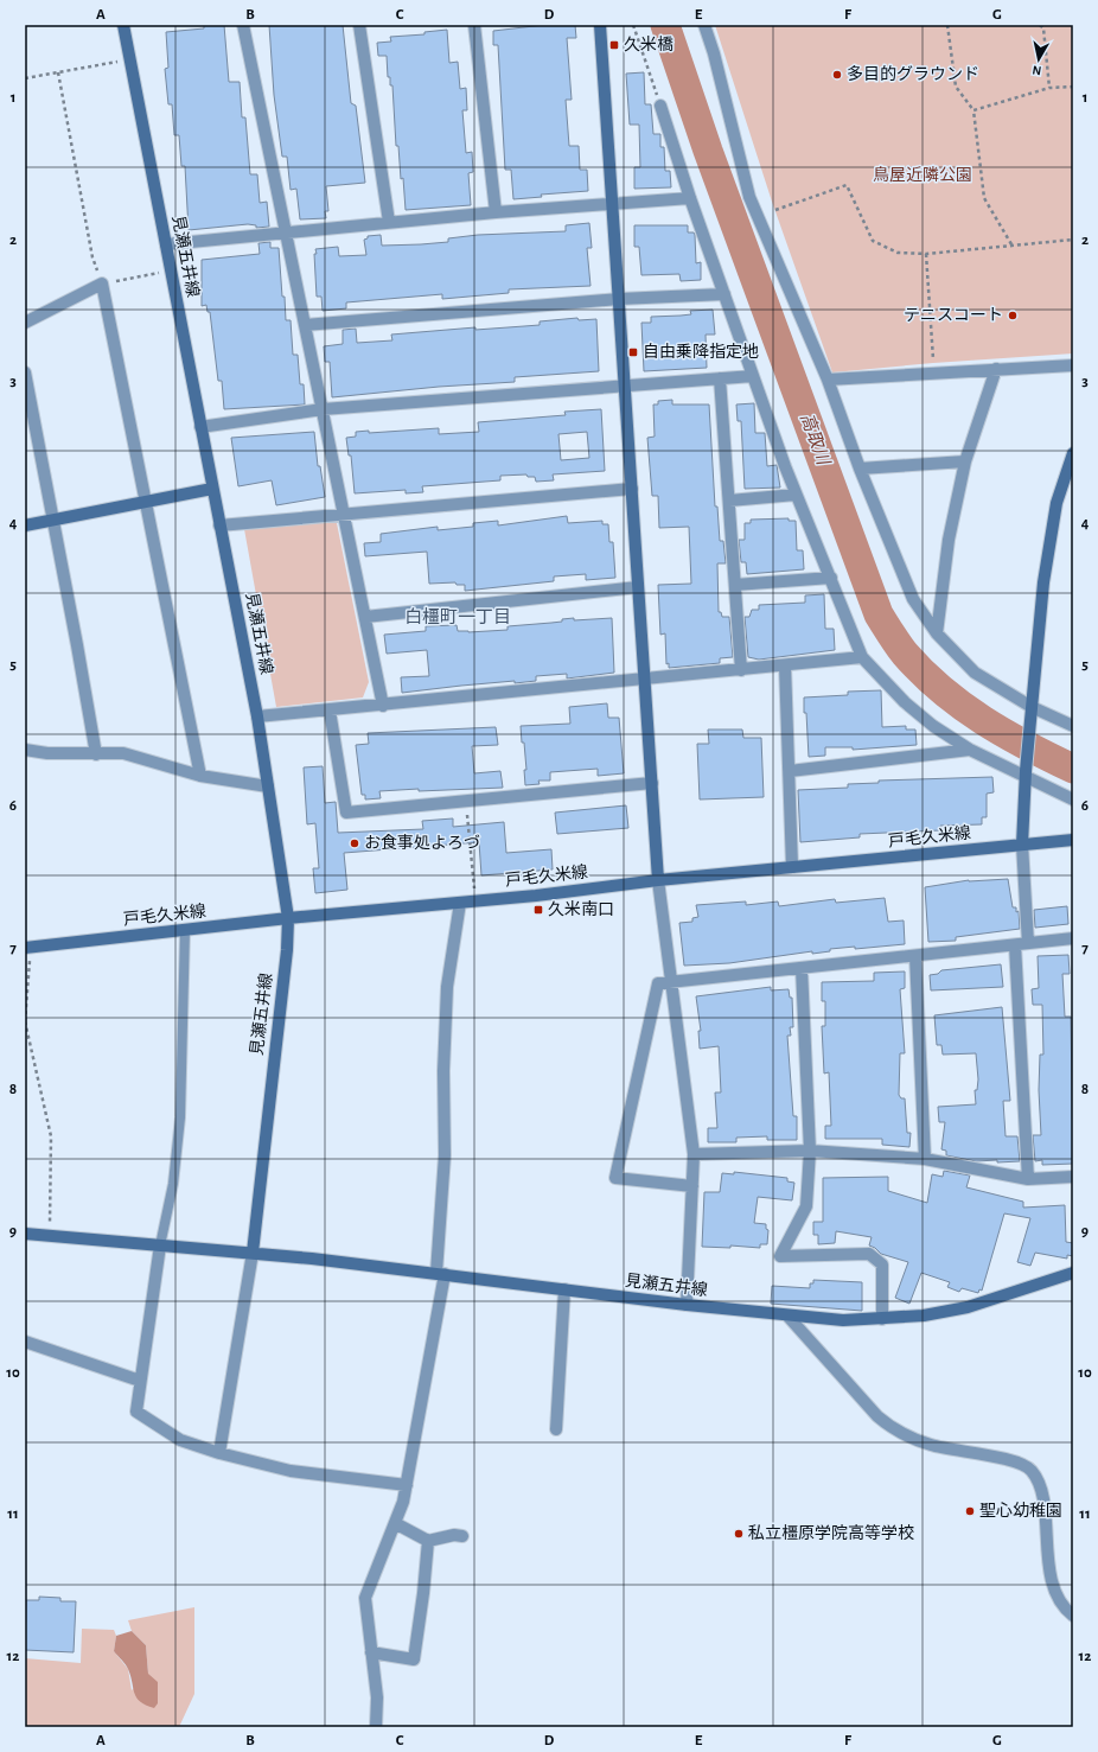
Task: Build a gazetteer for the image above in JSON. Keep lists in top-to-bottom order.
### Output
{
  "streets": {
    "main road": ["見瀬五井線", "戸毛久米線"]
  },
  "crossings": [
    ["見瀬五井線", "戸毛久米線"]
  ],
  "districts": ["白橿町一丁目"],
  "water": ["高取川"],
  "parks": ["鳥屋近隣公園"],
  "places": {
    "transit": ["久米橋", "自由乗降指定地", "久米南口"],
    "other": [
      "多目的グラウンド",
      "テニスコート",
      "お食事処よろづ",
      "聖心幼稚園",
      "私立橿原学院高等学校"
    ]
  },
  "north": "bottom",
  "grid": {
    "columns": [
      "A",
      "B",
      "C",
      "D",
      "E",
      "F",
      "G"
    ],
    "rows": [
      "1",
      "2",
      "3",
      "4",
      "5",
      "6",
      "7",
      "8",
      "9",
      "10",
      "11",
      "12"
    ]
  }
}
